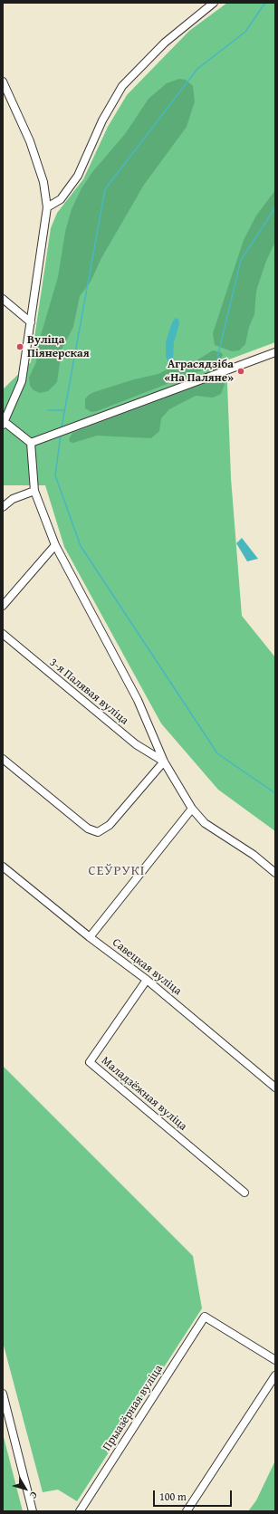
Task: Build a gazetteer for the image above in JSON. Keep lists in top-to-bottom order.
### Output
{
  "streets": {
    "street": [
      "3-я Палявая вуліца",
      "Савецкая вуліца",
      "Маладзёжная вуліца",
      "Прыазёрная вуліца"
    ]
  },
  "crossings": [
    ["Савецкая вуліца", "Маладзёжная вуліца"]
  ],
  "districts": ["СЕЎРУКІ"],
  "places": ["Вуліца Піянерская", "Аграсядзіба «На Паляне»"],
  "scale_bar": "100 m",
  "north": "bottom right"
}
